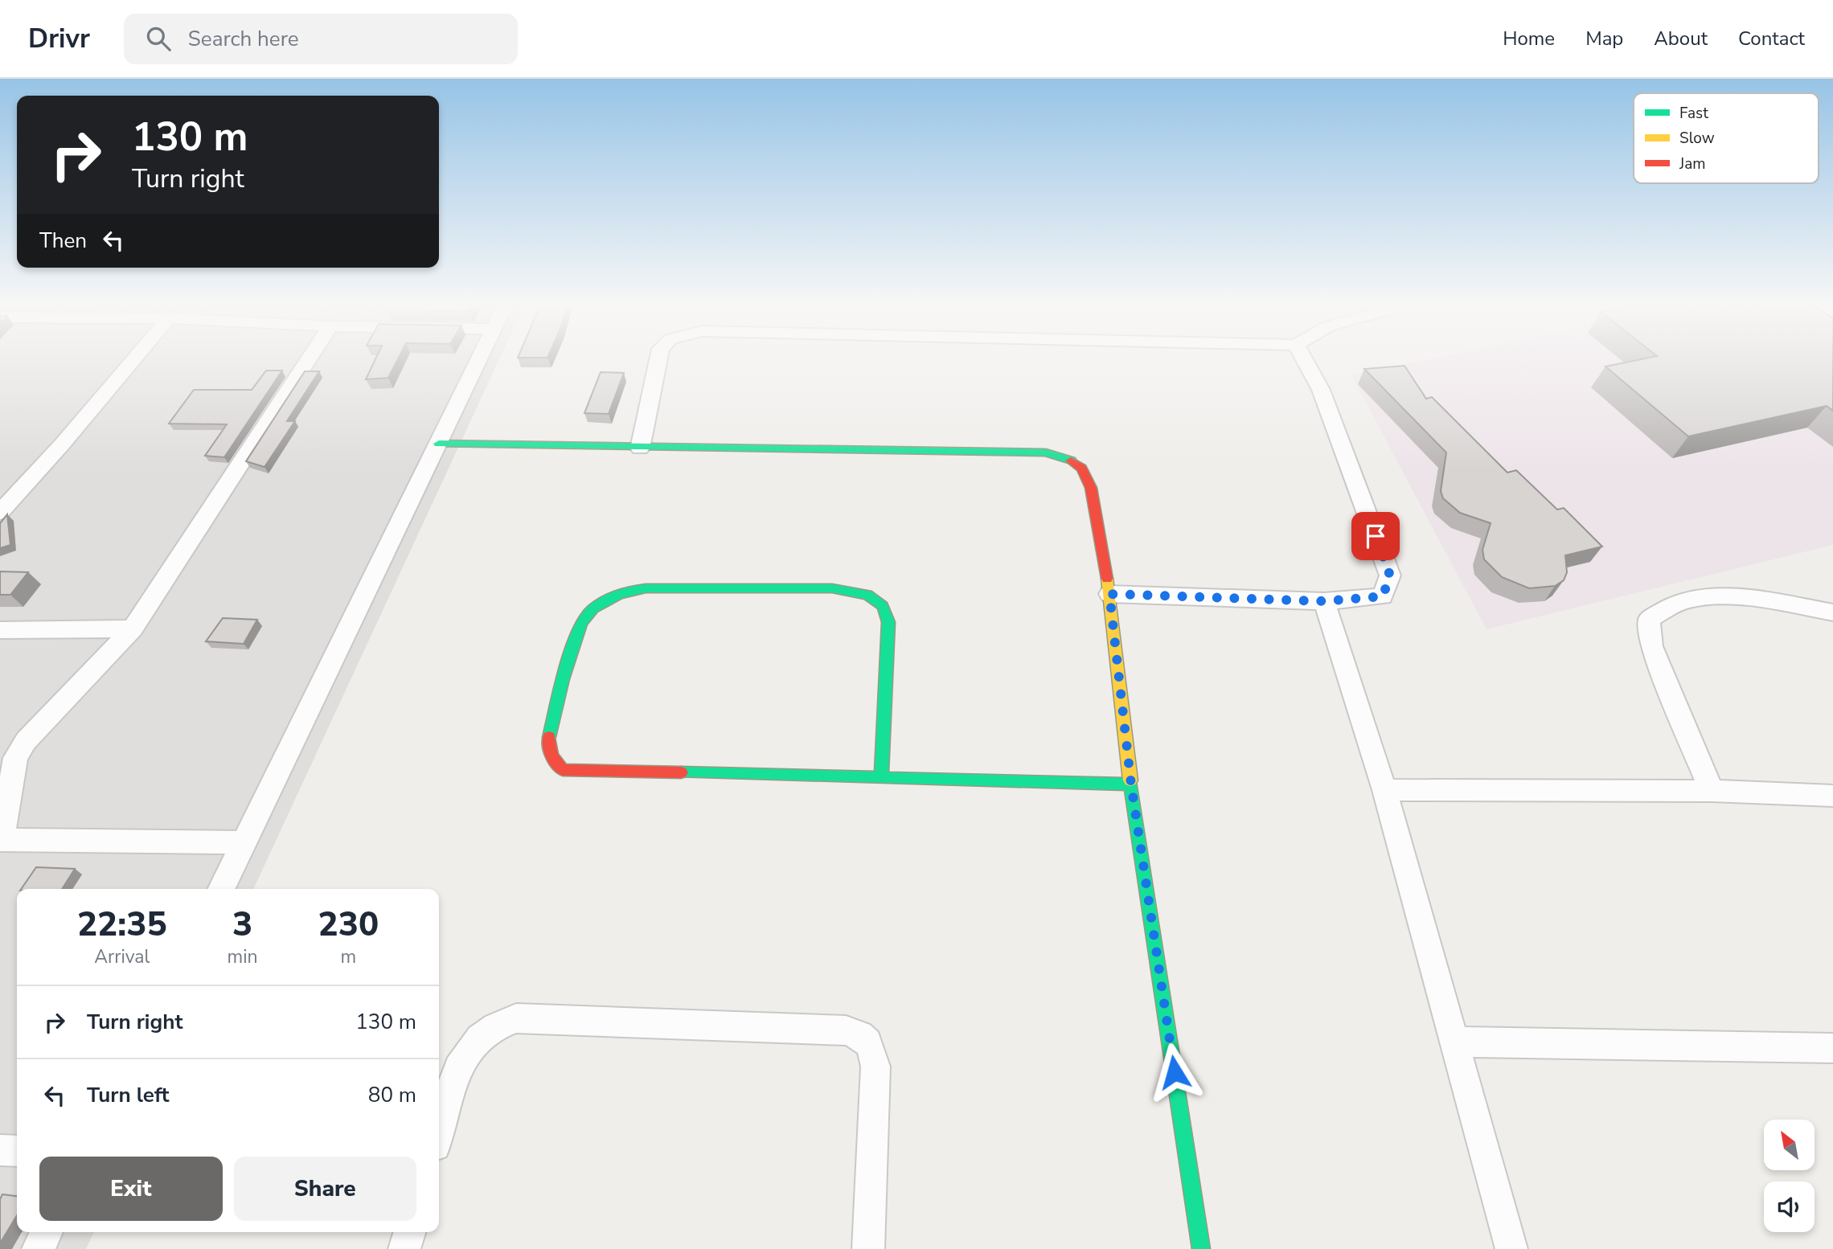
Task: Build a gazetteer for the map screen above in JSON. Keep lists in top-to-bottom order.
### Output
{
  "legend": ["Fast", "Slow", "Jam"],
  "north": "top left",
  "page": {
    "header": "Drivr",
    "search": "Search here",
    "nav": [
      "Home",
      "Map",
      "About",
      "Contact"
    ],
    "turn": ["130 m", "Turn right"],
    "then": "Then",
    "eta": [
      "22:35",
      "Arrival",
      "3",
      "min",
      "230",
      "m"
    ],
    "list": [
      {
        "name": "Turn right",
        "value": "130 m"
      },
      {
        "name": "Turn left",
        "value": "80 m"
      }
    ],
    "buttons": ["Exit", "Share"]
  }
}
